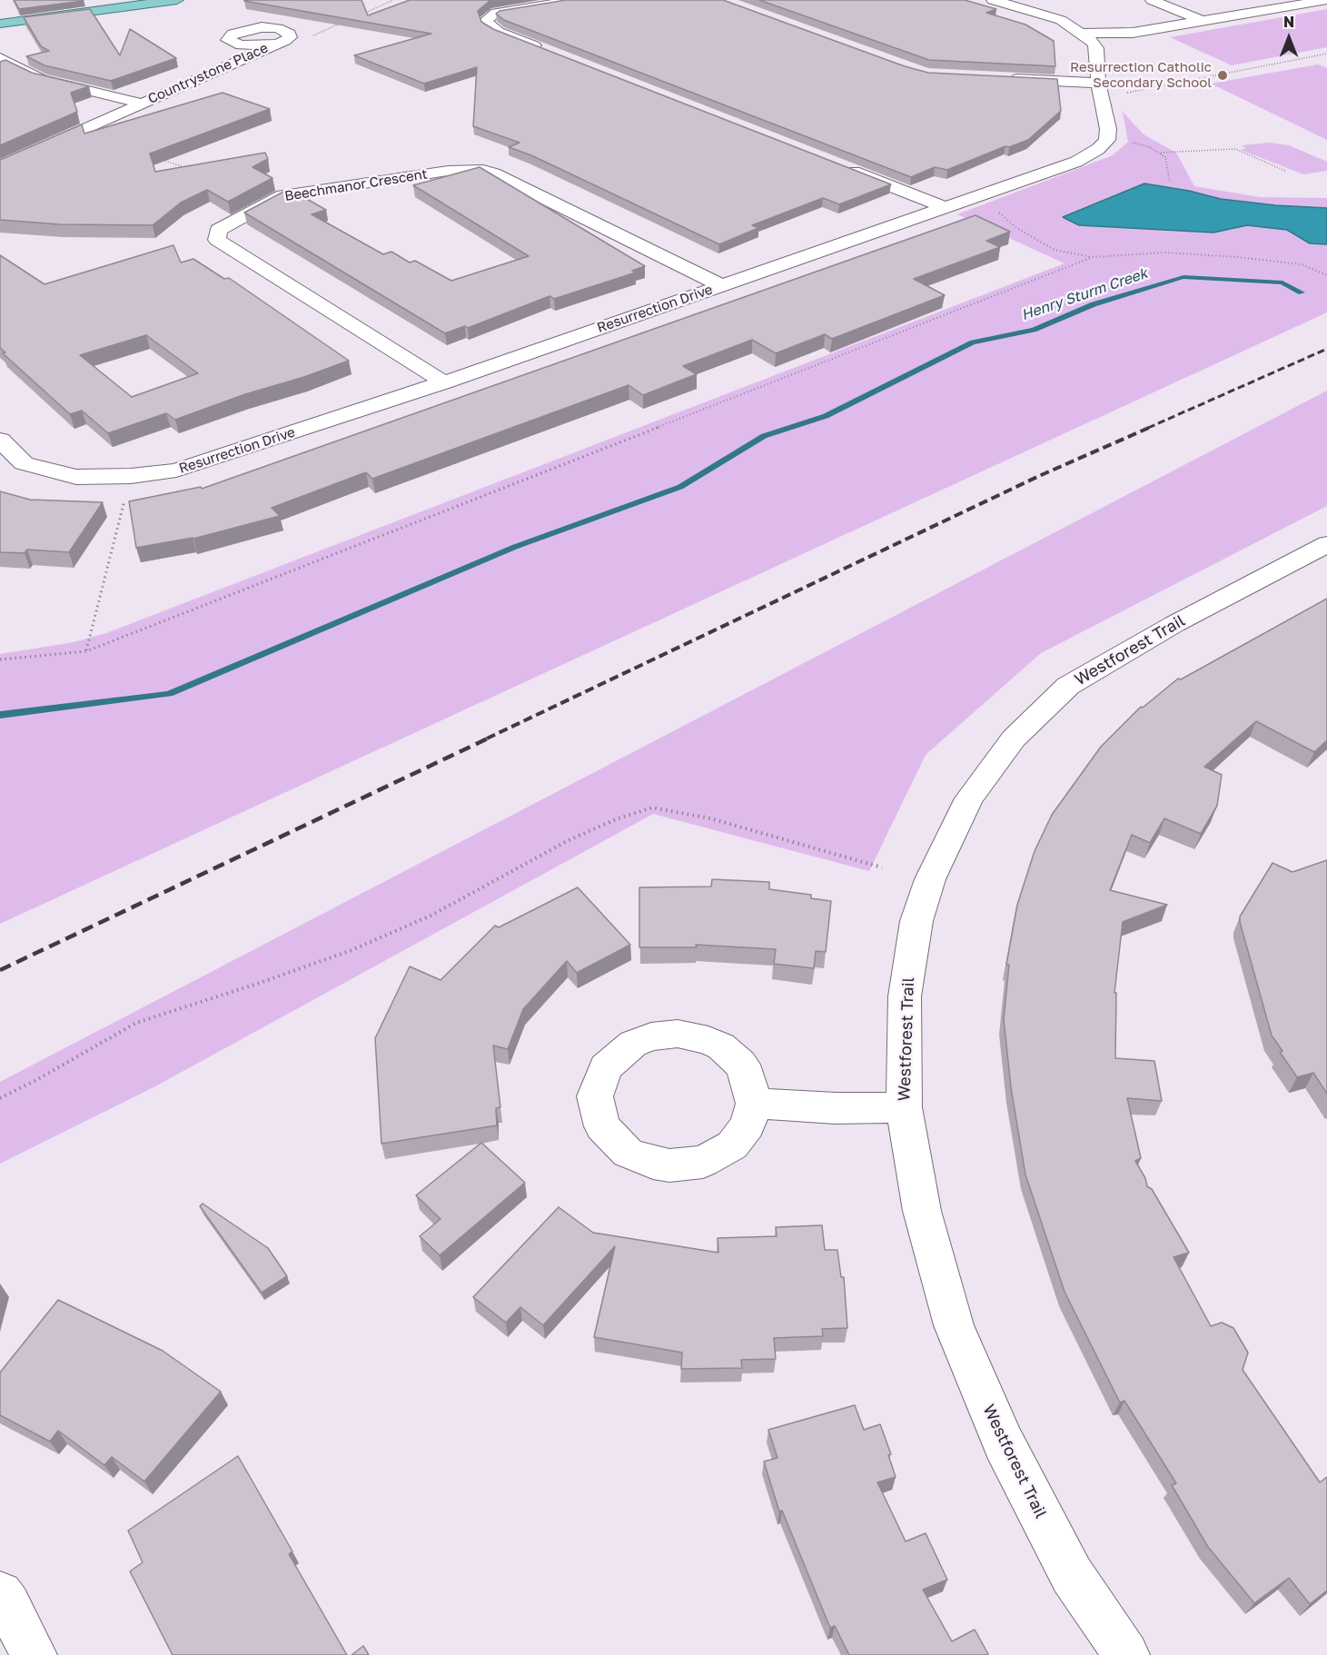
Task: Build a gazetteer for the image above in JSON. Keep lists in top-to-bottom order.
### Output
{
  "streets": {
    "street": [
      "Countrystone Place",
      "Beechmanor Crescent",
      "Resurrection Drive",
      "Westforest Trail"
    ]
  },
  "crossings": [
    ["Beechmanor Crescent", "Resurrection Drive"]
  ],
  "water": ["Henry Sturm Creek"],
  "places": ["Resurrection Catholic Secondary School"],
  "north": "top"
}
